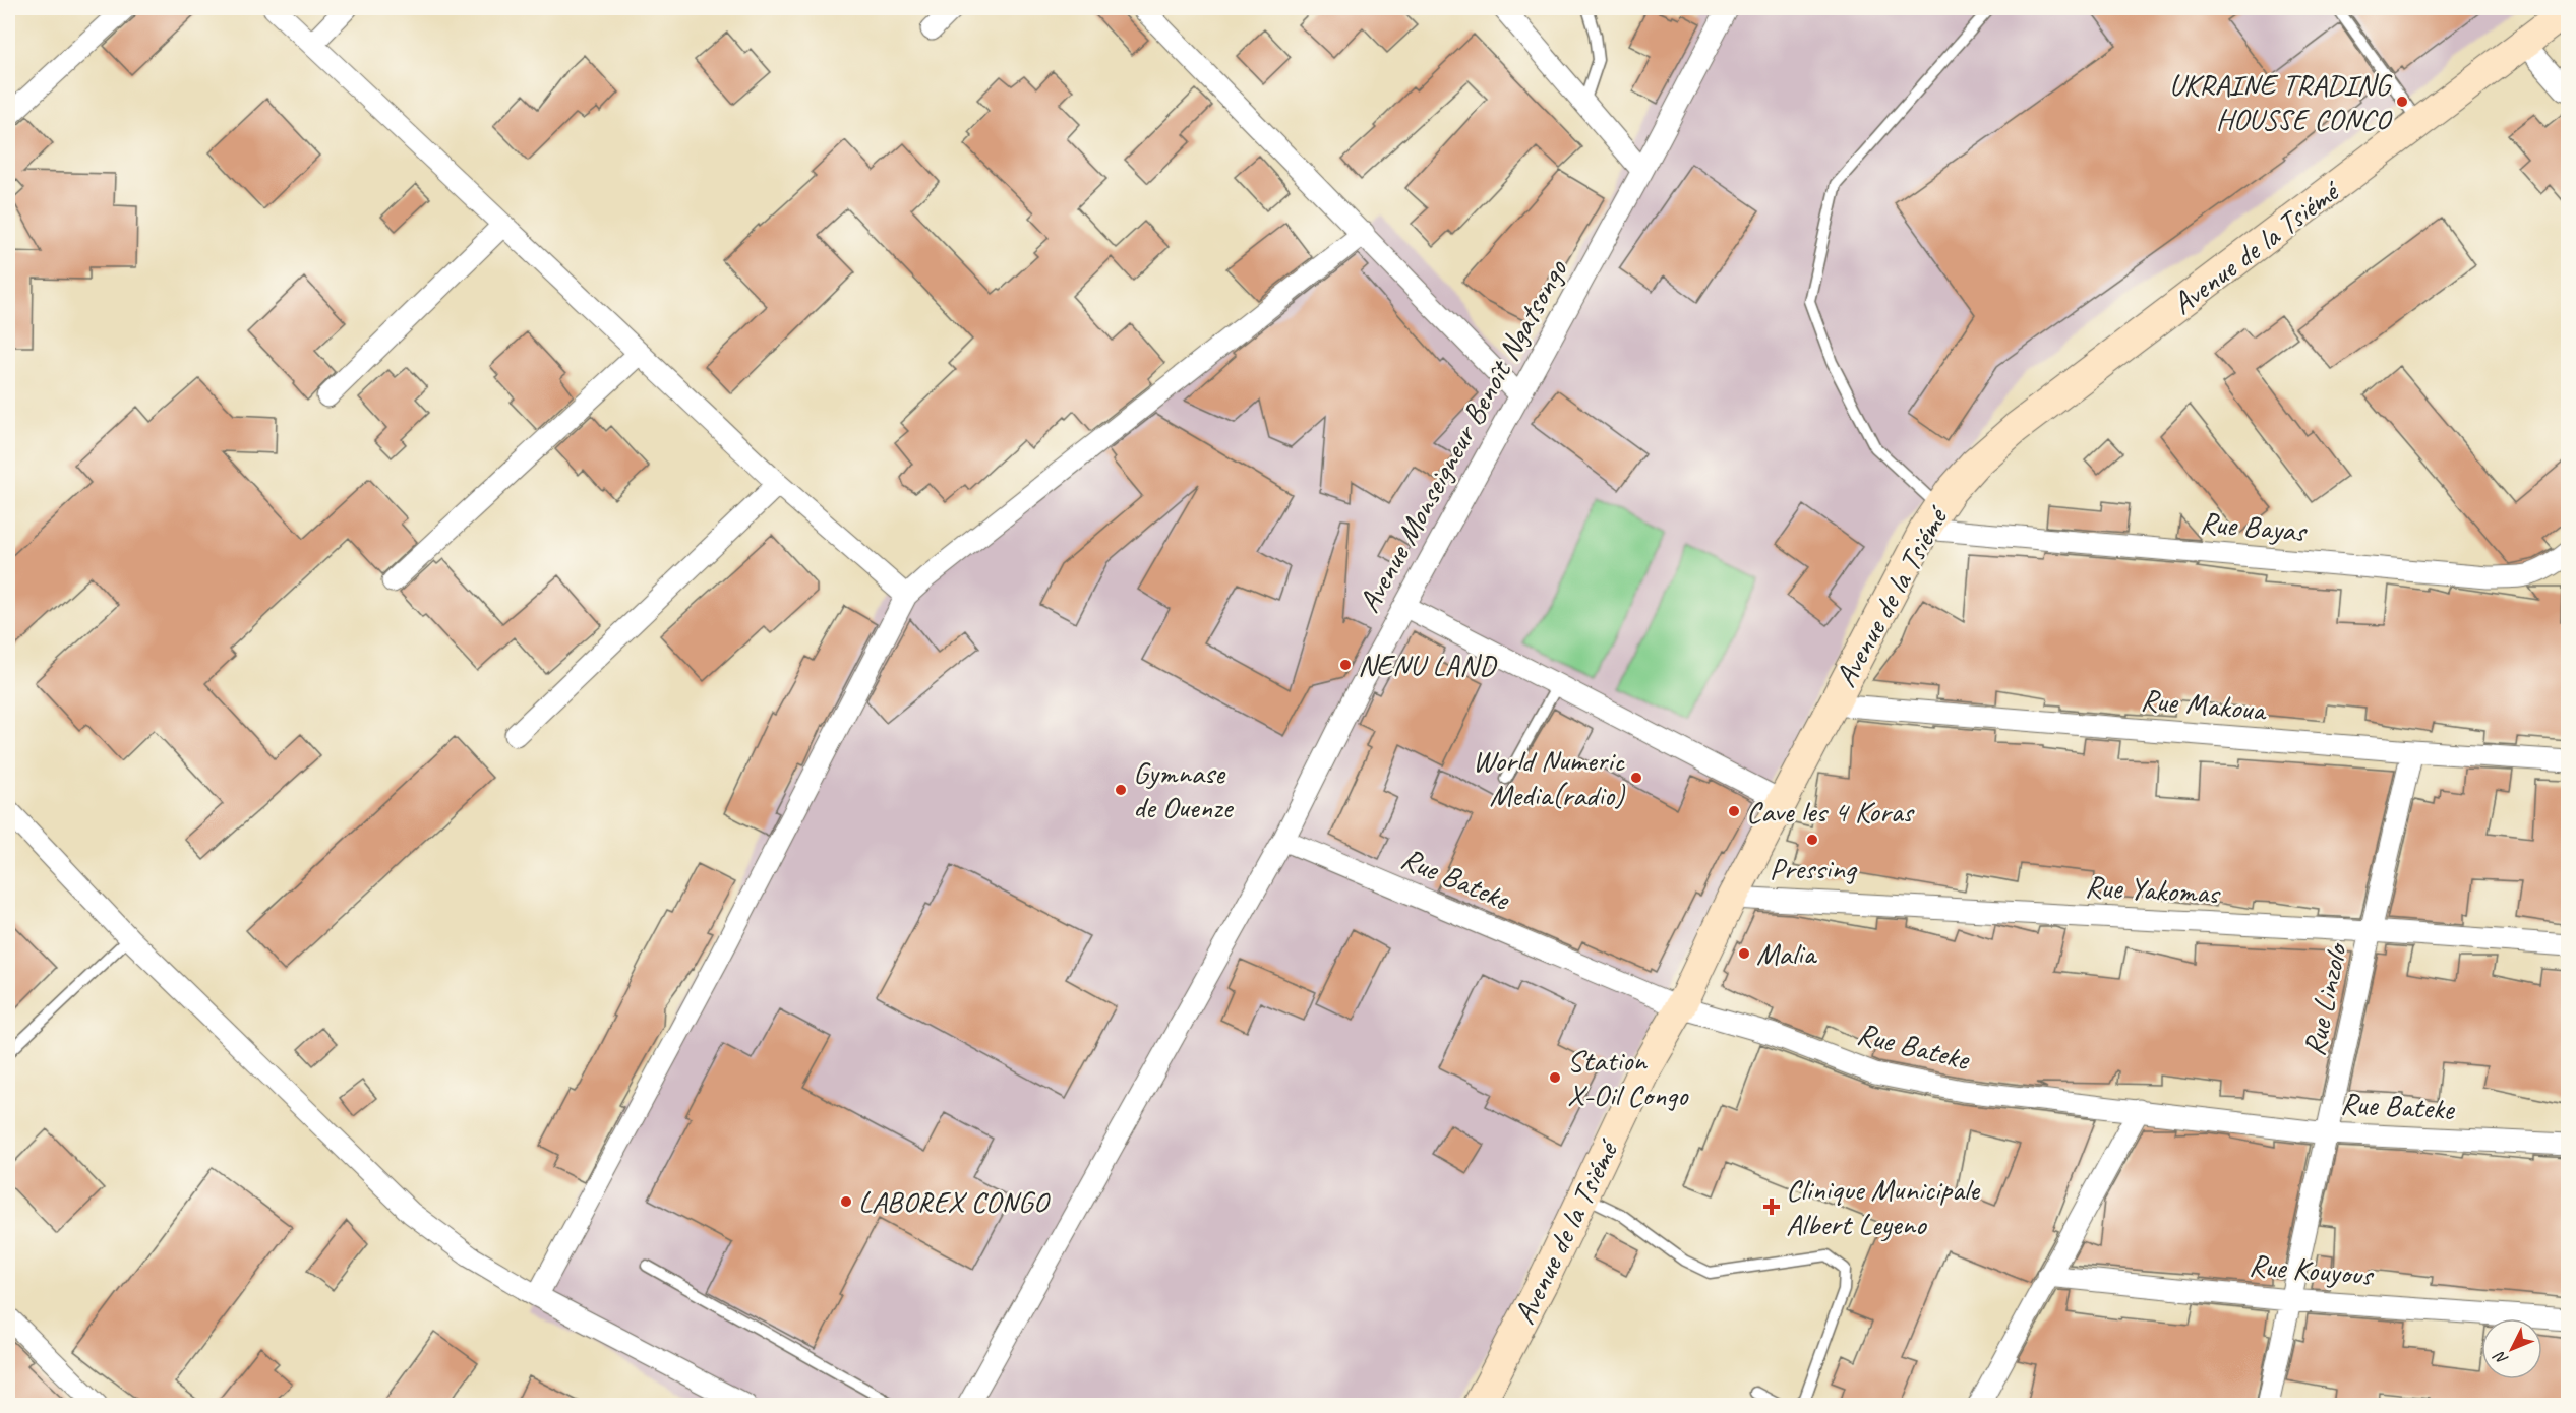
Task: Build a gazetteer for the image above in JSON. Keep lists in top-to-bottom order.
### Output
{
  "streets": {
    "main road": ["Avenue de la Tsiémé"],
    "street": [
      "Avenue Monseigneur Benoît Ngatsongo",
      "Rue Bayas",
      "Rue Makoua",
      "Rue Bateke",
      "Rue Yakomas",
      "Rue Linzolo",
      "Rue Kouyous"
    ]
  },
  "crossings": [
    ["Avenue de la Tsiémé", "Rue Bayas"],
    ["Avenue de la Tsiémé", "Rue Makoua"],
    ["Avenue de la Tsiémé", "Rue Bateke"],
    ["Avenue de la Tsiémé", "Rue Yakomas"],
    ["Avenue Monseigneur Benoît Ngatsongo", "Rue Bateke"],
    ["Rue Makoua", "Rue Linzolo"],
    ["Rue Bateke", "Rue Linzolo"],
    ["Rue Yakomas", "Rue Linzolo"],
    ["Rue Linzolo", "Rue Kouyous"]
  ],
  "places": {
    "other": [
      "UKRAINE TRADING HOUSSE CONCO",
      "NENU LAND",
      "World Numeric Media(radio)",
      "Gymnase de Ouenze",
      "Cave les 4 Koras",
      "Pressing",
      "Malia",
      "Station X-Oil Congo",
      "LABOREX CONGO"
    ],
    "health": ["Clinique Municipale Albert Leyeno"]
  },
  "north": "bottom left"
}
